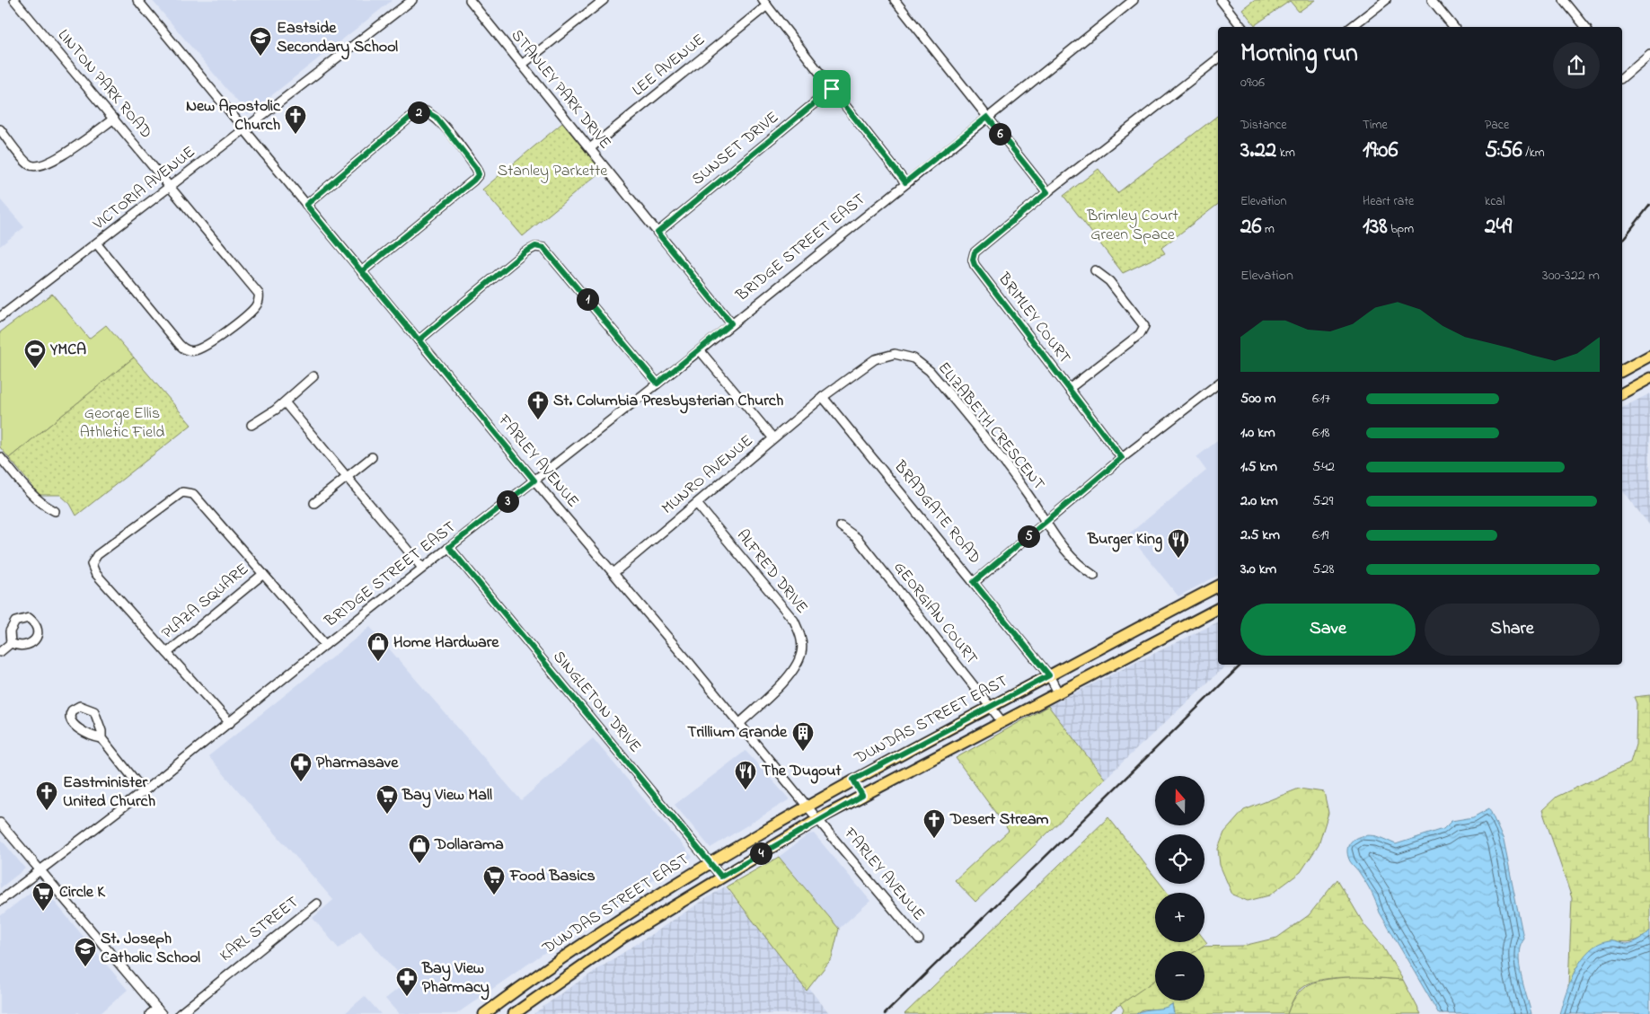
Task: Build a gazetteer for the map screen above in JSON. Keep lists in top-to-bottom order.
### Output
{
  "streets": {
    "main road": ["DUNDAS STREET EAST"],
    "street": [
      "LEE AVENUE",
      "LINTON PARK ROAD",
      "STANLEY PARK DRIVE",
      "SUNSET DRIVE",
      "VICTORIA AVENUE",
      "BRIDGE STREET EAST",
      "BRIMLEY COURT",
      "ELIZABETH CRESCENT",
      "FARLEY AVENUE",
      "MUNRO AVENUE",
      "BRADGATE ROAD",
      "ALFRED DRIVE",
      "PLAZA SQUARE",
      "GEORGIAN COURT",
      "SINGLETON DRIVE",
      "KARL STREET"
    ]
  },
  "crossings": [
    ["LEE AVENUE", "STANLEY PARK DRIVE"],
    ["LINTON PARK ROAD", "VICTORIA AVENUE"],
    ["STANLEY PARK DRIVE", "SUNSET DRIVE"],
    ["STANLEY PARK DRIVE", "BRIDGE STREET EAST"],
    ["VICTORIA AVENUE", "FARLEY AVENUE"],
    ["BRIDGE STREET EAST", "FARLEY AVENUE"],
    ["BRIDGE STREET EAST", "MUNRO AVENUE"],
    ["BRIDGE STREET EAST", "PLAZA SQUARE"],
    ["BRIDGE STREET EAST", "SINGLETON DRIVE"],
    ["ELIZABETH CRESCENT", "MUNRO AVENUE"],
    ["ELIZABETH CRESCENT", "BRADGATE ROAD"],
    ["FARLEY AVENUE", "MUNRO AVENUE"],
    ["FARLEY AVENUE", "ALFRED DRIVE"],
    ["FARLEY AVENUE", "DUNDAS STREET EAST"],
    ["MUNRO AVENUE", "ALFRED DRIVE"],
    ["BRADGATE ROAD", "DUNDAS STREET EAST"],
    ["GEORGIAN COURT", "DUNDAS STREET EAST"],
    ["SINGLETON DRIVE", "DUNDAS STREET EAST"]
  ],
  "parks": ["Stanley Parkette", "Brimley Court Green Space", "George Ellis Athletic Field"],
  "places": {
    "school or university": ["Eastside Secondary School", "St. Joseph Catholic School"],
    "church": [
      "New Apostolic Church",
      "St. Columbia Presbysterian Church",
      "Eastminister United Church",
      "Desert Stream"
    ],
    "sports": ["YMCA"],
    "restaurant": ["Burger King", "The Dugout"],
    "shop": ["Home Hardware", "Dollarama"],
    "building": ["Trillium Grande"],
    "pharmacy": ["Pharmasave", "Bay View Pharmacy"],
    "supermarket": ["Bay View Mall", "Food Basics", "Circle K"]
  },
  "north": "top",
  "page": {
    "heading": ["Morning run", "09:06"],
    "pins": [
      "2",
      "6",
      "1",
      "3",
      "5",
      "4"
    ],
    "stats": [
      ["Distance", "3.22 km"],
      ["Time", "19:06"],
      ["Pace", "5:56 /km"],
      ["Elevation", "26 m"],
      ["Heart rate", "138 bpm"],
      ["kcal", "249"]
    ],
    "chart": ["Elevation", "300–322 m"],
    "list": [
      {
        "name": "500 m",
        "note": "6:17"
      },
      {
        "name": "1.0 km",
        "note": "6:18"
      },
      {
        "name": "1.5 km",
        "note": "5:42"
      },
      {
        "name": "2.0 km",
        "note": "5:29"
      },
      {
        "name": "2.5 km",
        "note": "6:19"
      },
      {
        "name": "3.0 km",
        "note": "5:28"
      }
    ],
    "buttons": ["Save", "Share"],
    "map_buttons": ["+", "−"]
  }
}
